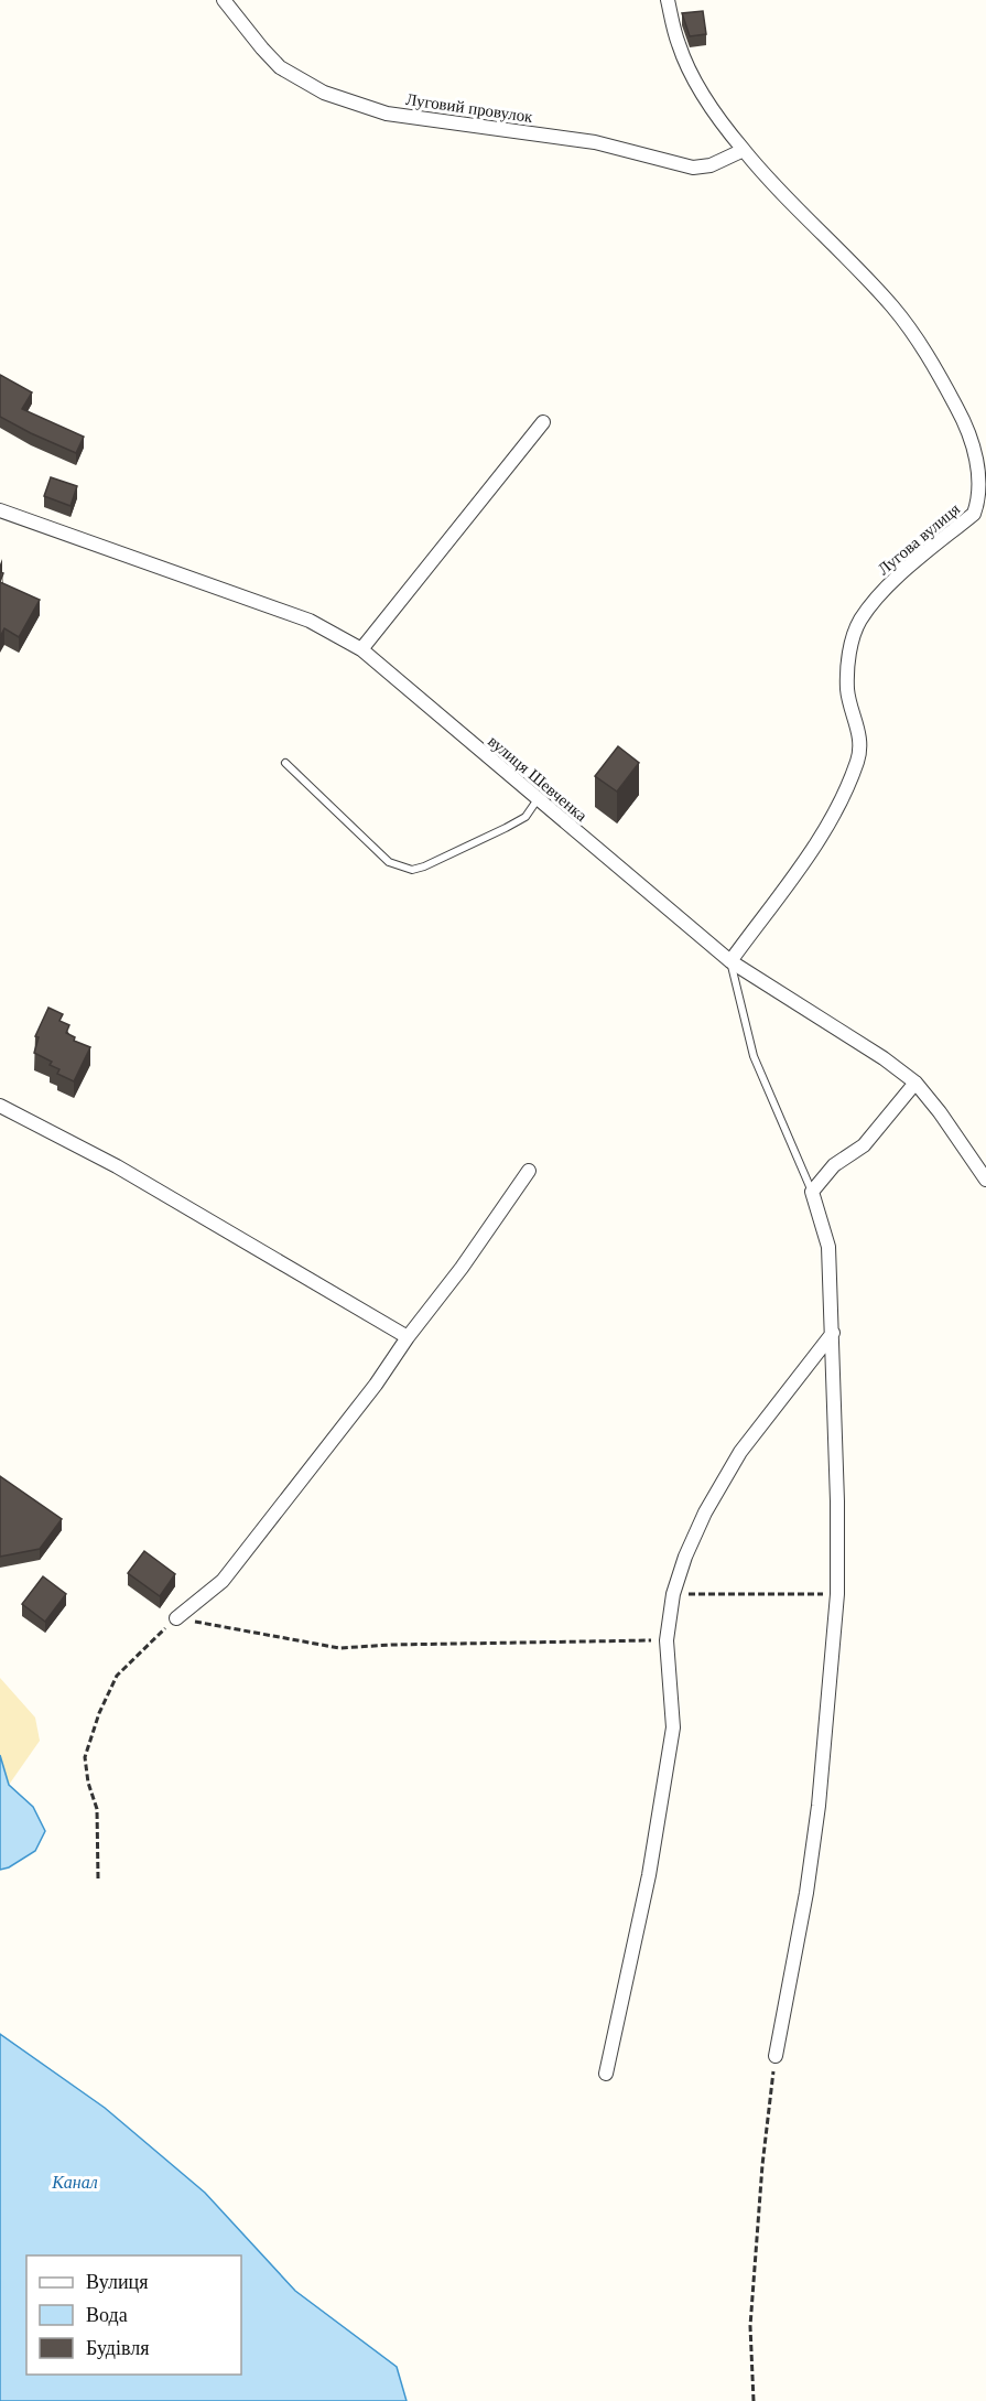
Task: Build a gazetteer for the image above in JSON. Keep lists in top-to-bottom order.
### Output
{
  "streets": {
    "street": ["Луговий провулок", "Лугова вулиця", "вулиця Шевченка"]
  },
  "crossings": [
    ["Луговий провулок", "Лугова вулиця"],
    ["Лугова вулиця", "вулиця Шевченка"]
  ],
  "water": ["Канал"],
  "legend": ["Вулиця", "Вода", "Будівля"]
}
